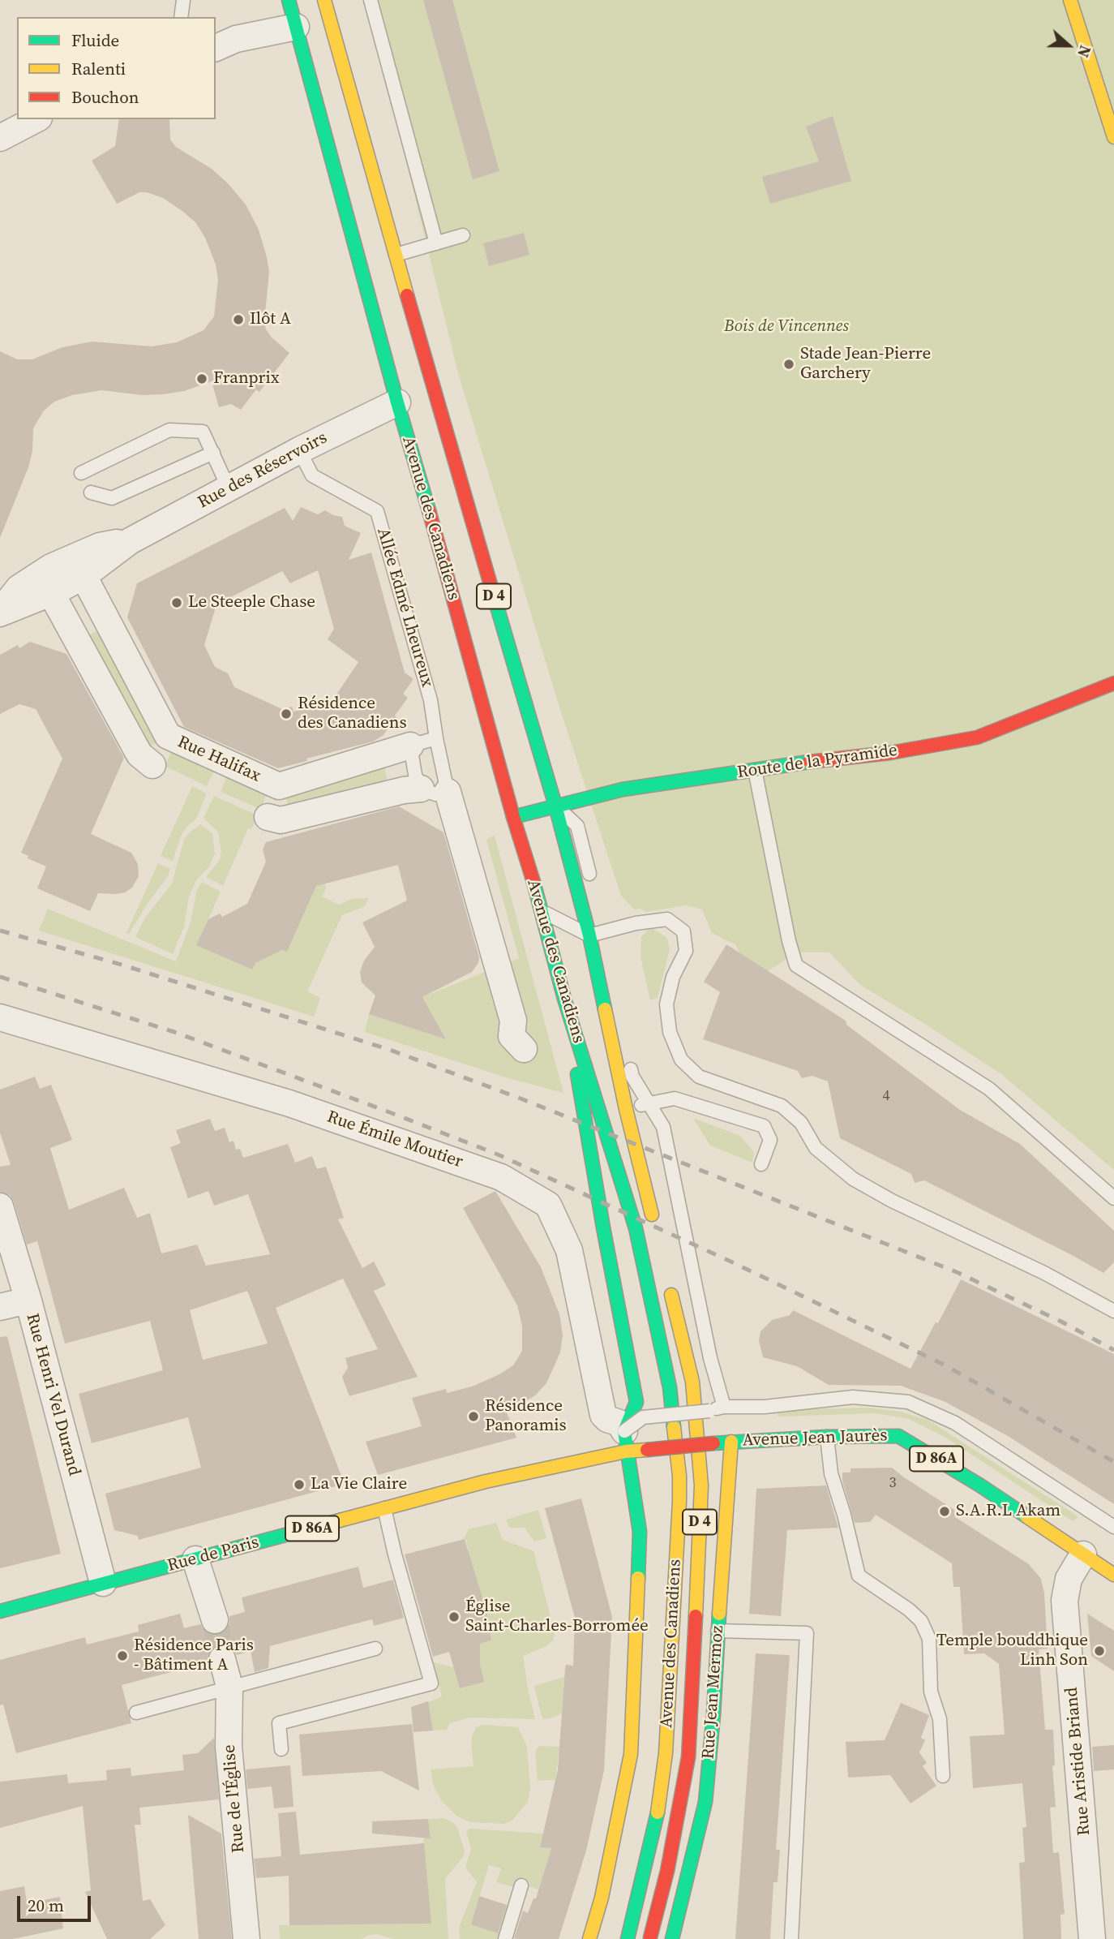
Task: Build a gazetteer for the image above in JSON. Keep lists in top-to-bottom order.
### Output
{
  "streets": {
    "main road": [
      "Avenue des Canadiens",
      "D 4",
      "Route de la Pyramide",
      "Avenue Jean Jaurès",
      "D 86A",
      "Rue de Paris",
      "Rue Jean Mermoz"
    ],
    "street": [
      "Rue des Réservoirs",
      "Allée Edmé Lheureux",
      "Rue Halifax",
      "Rue Émile Moutier",
      "Rue Henri Vel Durand",
      "Rue Aristide Briand",
      "Rue de l'Église"
    ]
  },
  "crossings": [
    ["Rue des Réservoirs", "Avenue des Canadiens"],
    ["Rue des Réservoirs", "Allée Edmé Lheureux"],
    ["Rue des Réservoirs", "Rue Halifax"],
    ["Avenue des Canadiens", "Route de la Pyramide"],
    ["Rue Émile Moutier", "Avenue Jean Jaurès"],
    ["Rue Émile Moutier", "Rue de Paris"],
    ["Rue Henri Vel Durand", "Rue de Paris"],
    ["Avenue Jean Jaurès", "Rue de Paris"],
    ["Avenue Jean Jaurès", "Rue Jean Mermoz"],
    ["Avenue Jean Jaurès", "Rue Aristide Briand"]
  ],
  "parks": ["Bois de Vincennes"],
  "places": [
    "Ilôt A",
    "Stade Jean-Pierre Garchery",
    "Franprix",
    "Le Steeple Chase",
    "Résidence des Canadiens",
    "Résidence Panoramis",
    "La Vie Claire",
    "S.A.R.L Akam",
    "Église Saint-Charles-Borromée",
    "Temple bouddhique Linh Son",
    "Résidence Paris - Bâtiment A"
  ],
  "house_numbers": ["4", "3"],
  "legend": ["Fluide", "Ralenti", "Bouchon"],
  "scale_bar": "20 m",
  "north": "right"
}
